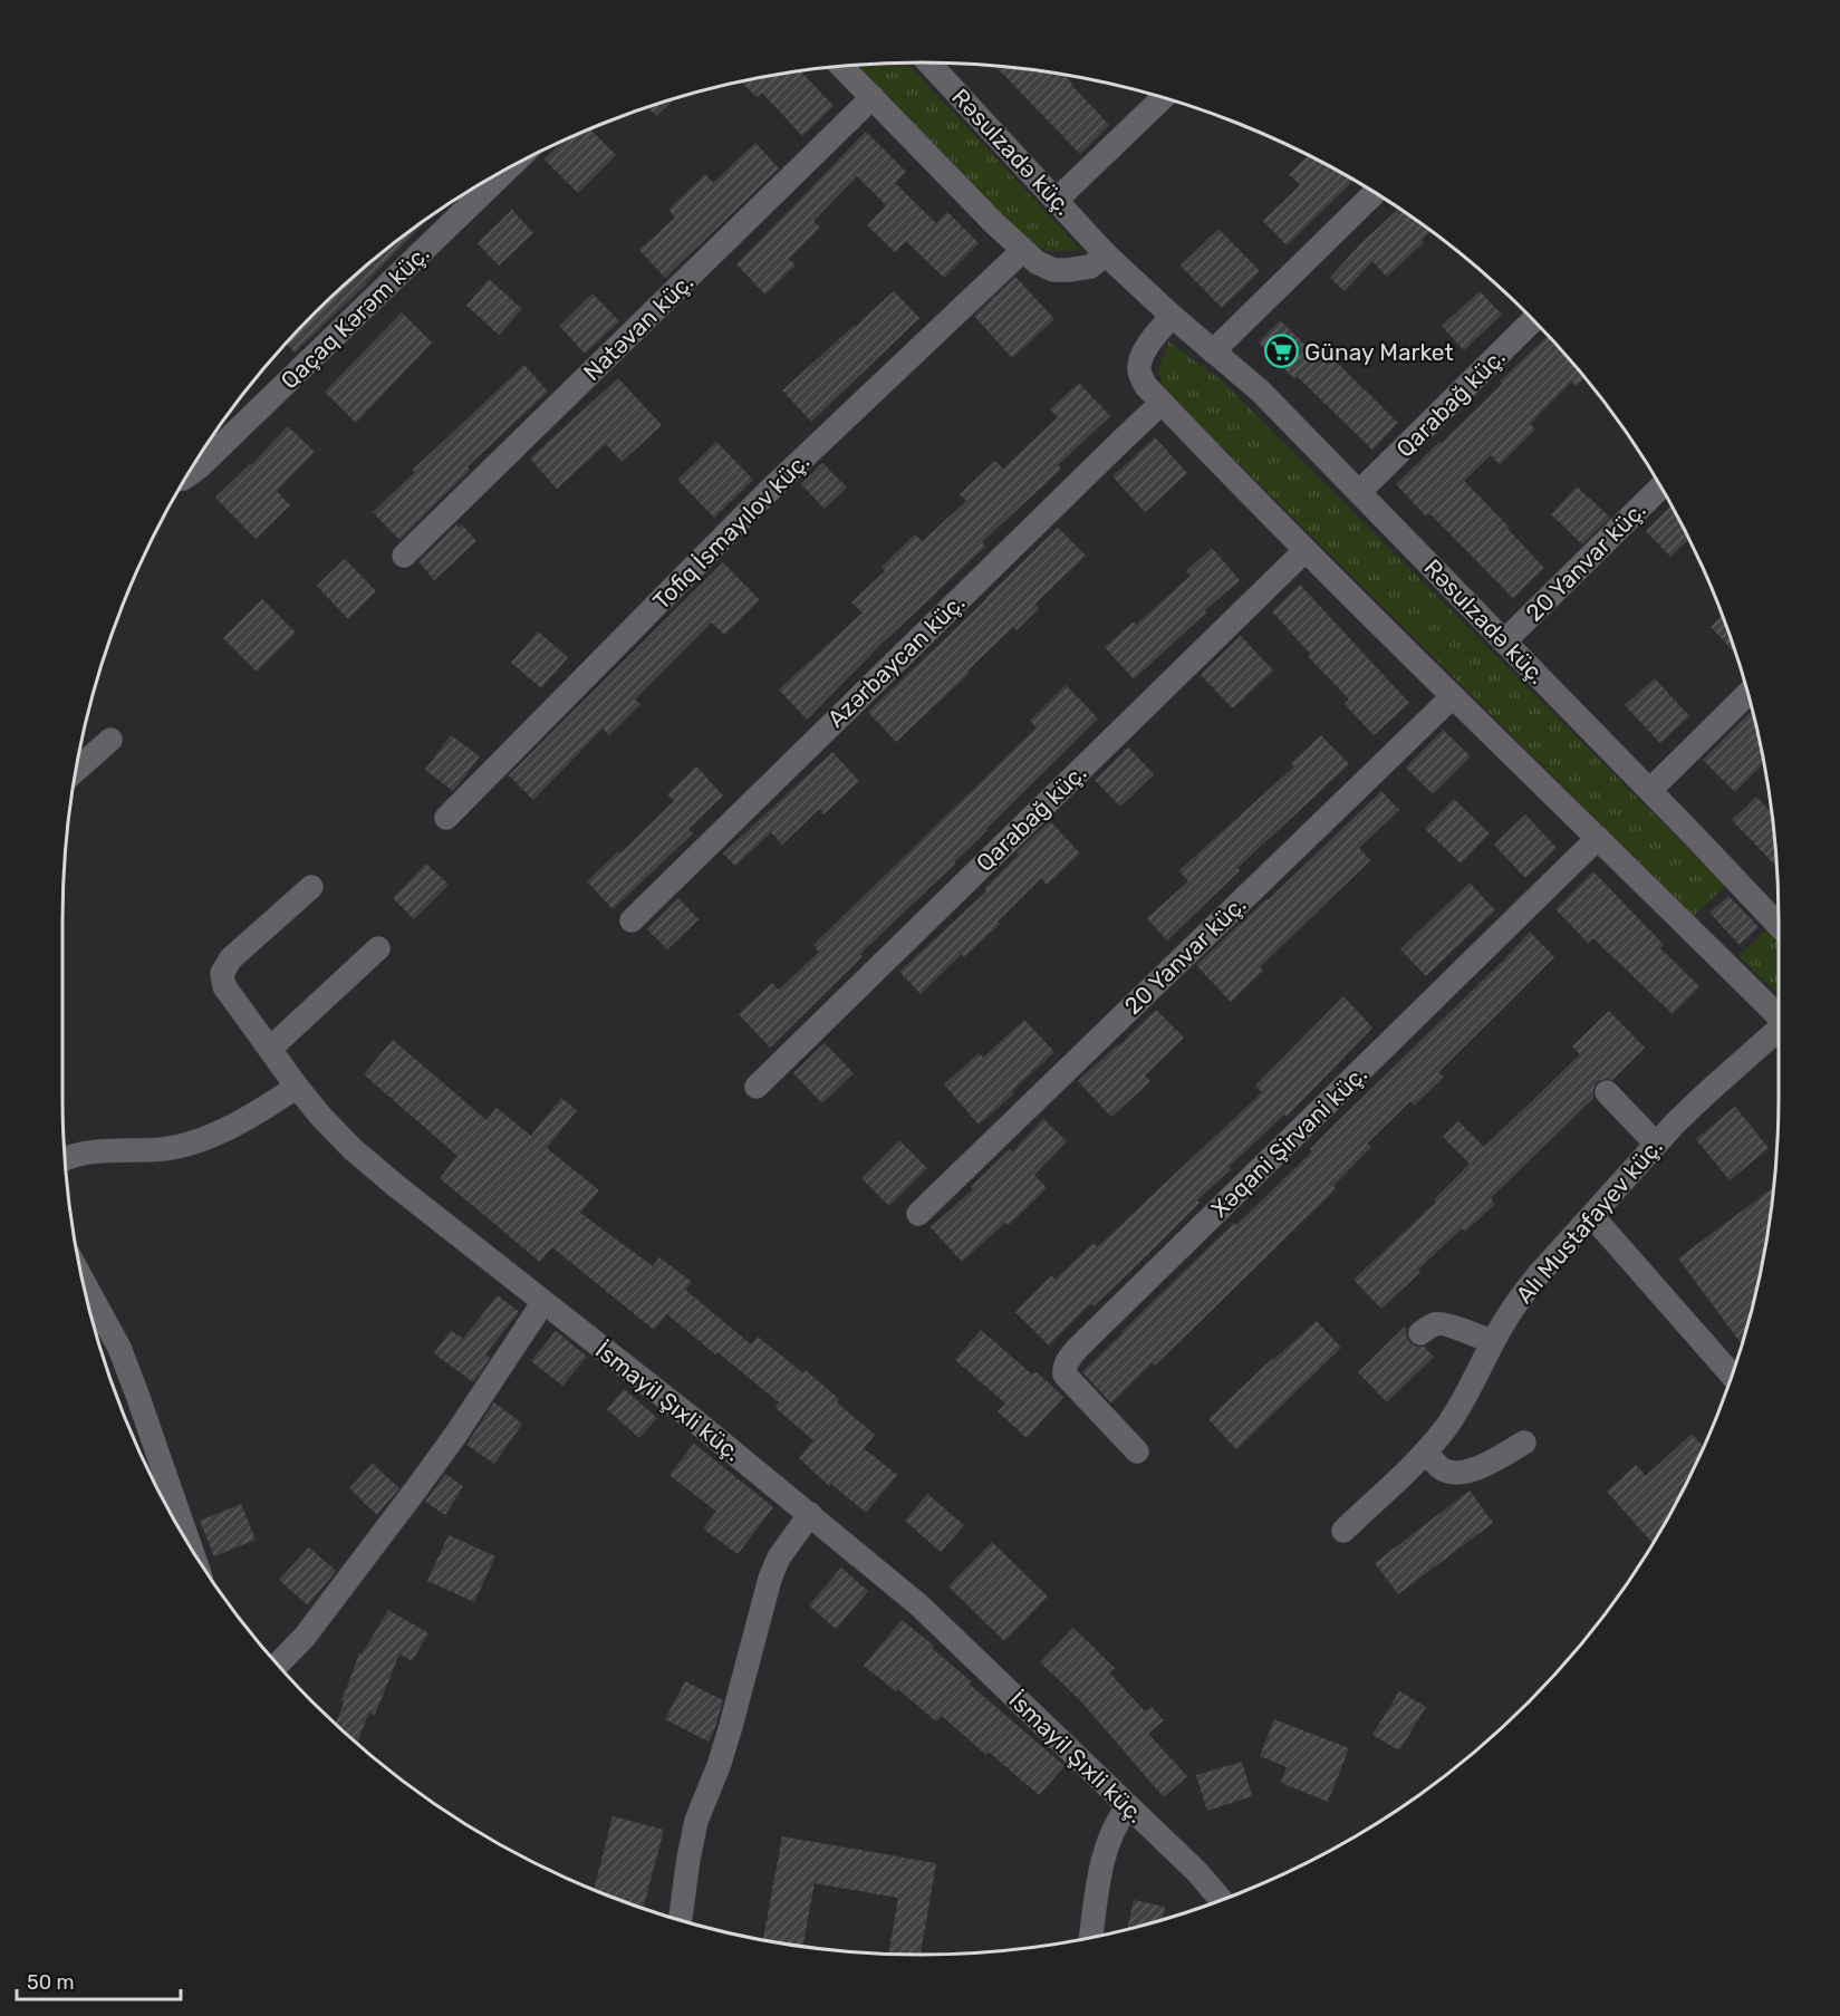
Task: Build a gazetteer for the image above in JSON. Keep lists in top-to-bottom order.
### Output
{
  "streets": {
    "street": [
      "Rəsulzadə küç.",
      "Qaçaq Kərəm küç.",
      "Natəvan küç.",
      "Qarabağ küç.",
      "Tofiq İsmayılov küç.",
      "20 Yanvar küç.",
      "Azərbaycan küç.",
      "Xəqani Şirvani küç.",
      "Alı Mustafayev küç.",
      "İsmayil Şıxli küç."
    ]
  },
  "crossings": [
    ["Rəsulzadə küç.", "Qarabağ küç."],
    ["Rəsulzadə küç.", "20 Yanvar küç."]
  ],
  "places": {
    "supermarket": ["Günay Market"]
  },
  "scale_bar": "50 m"
}
